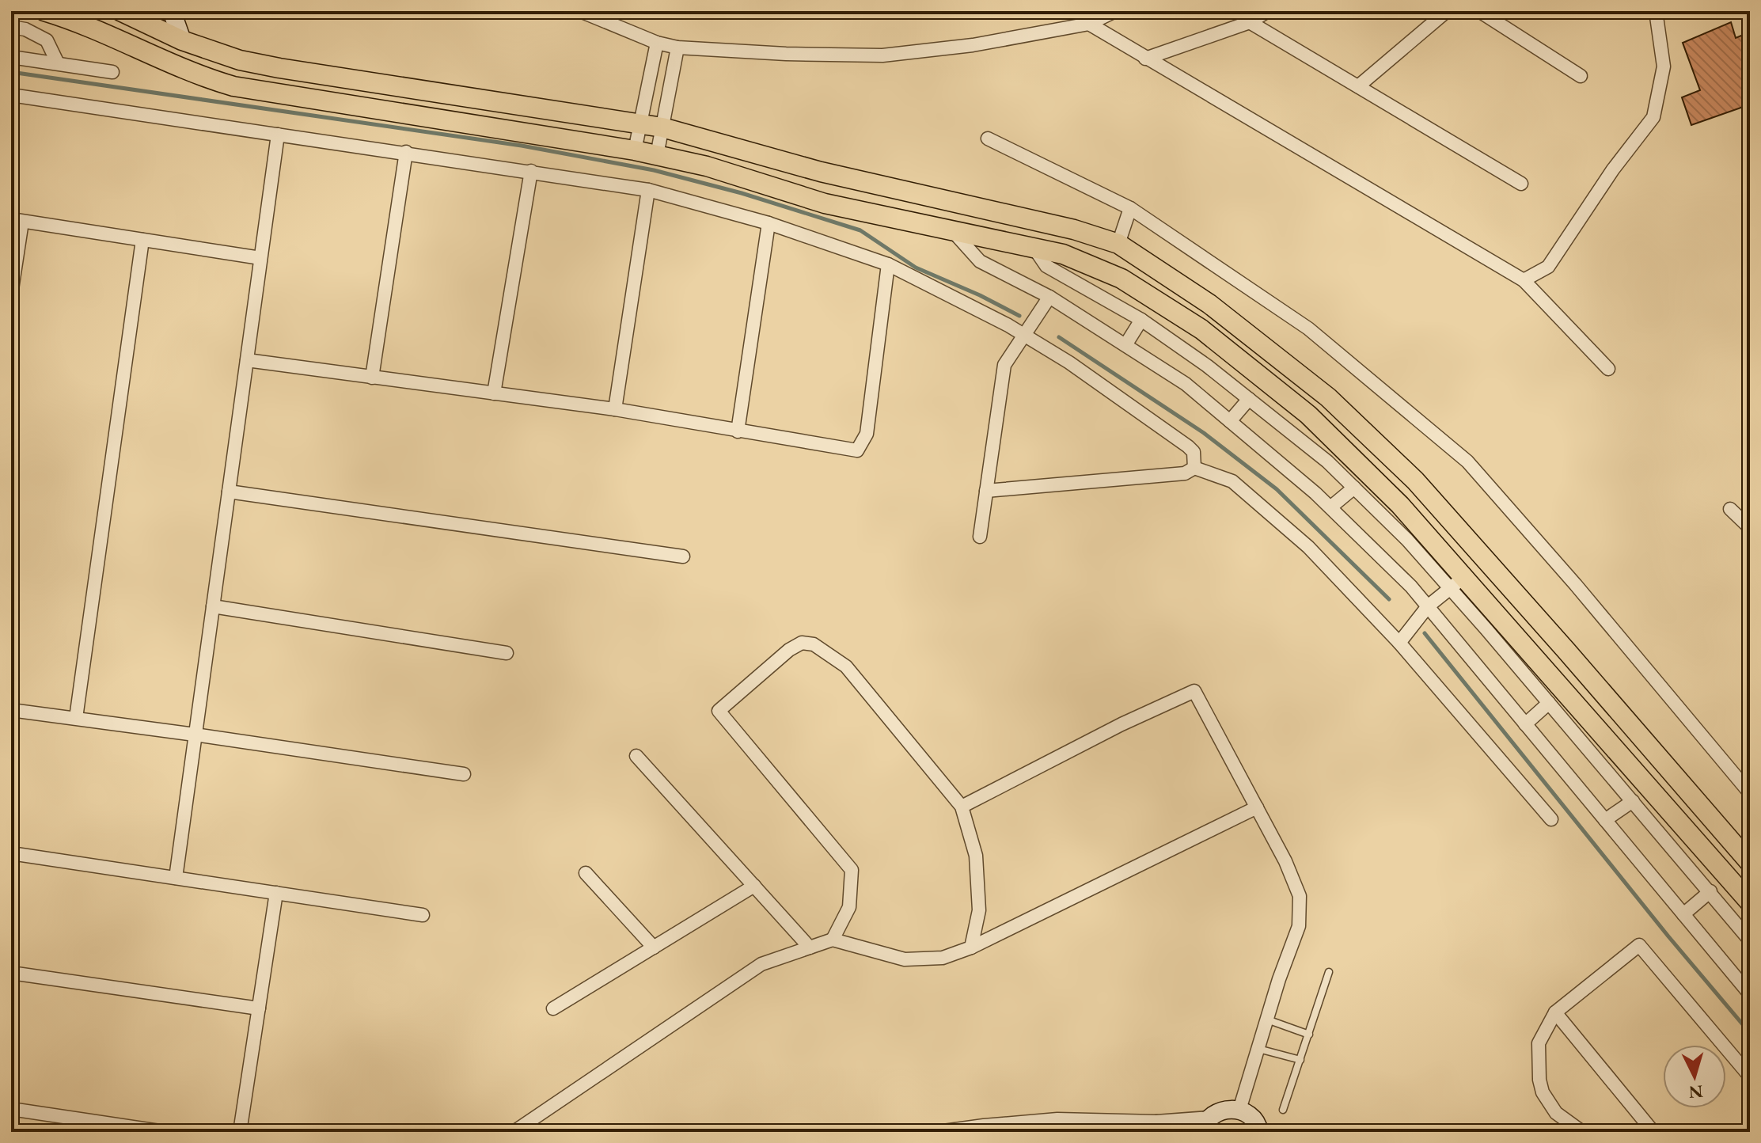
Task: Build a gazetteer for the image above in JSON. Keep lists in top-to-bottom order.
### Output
{
  "north": "bottom"
}
